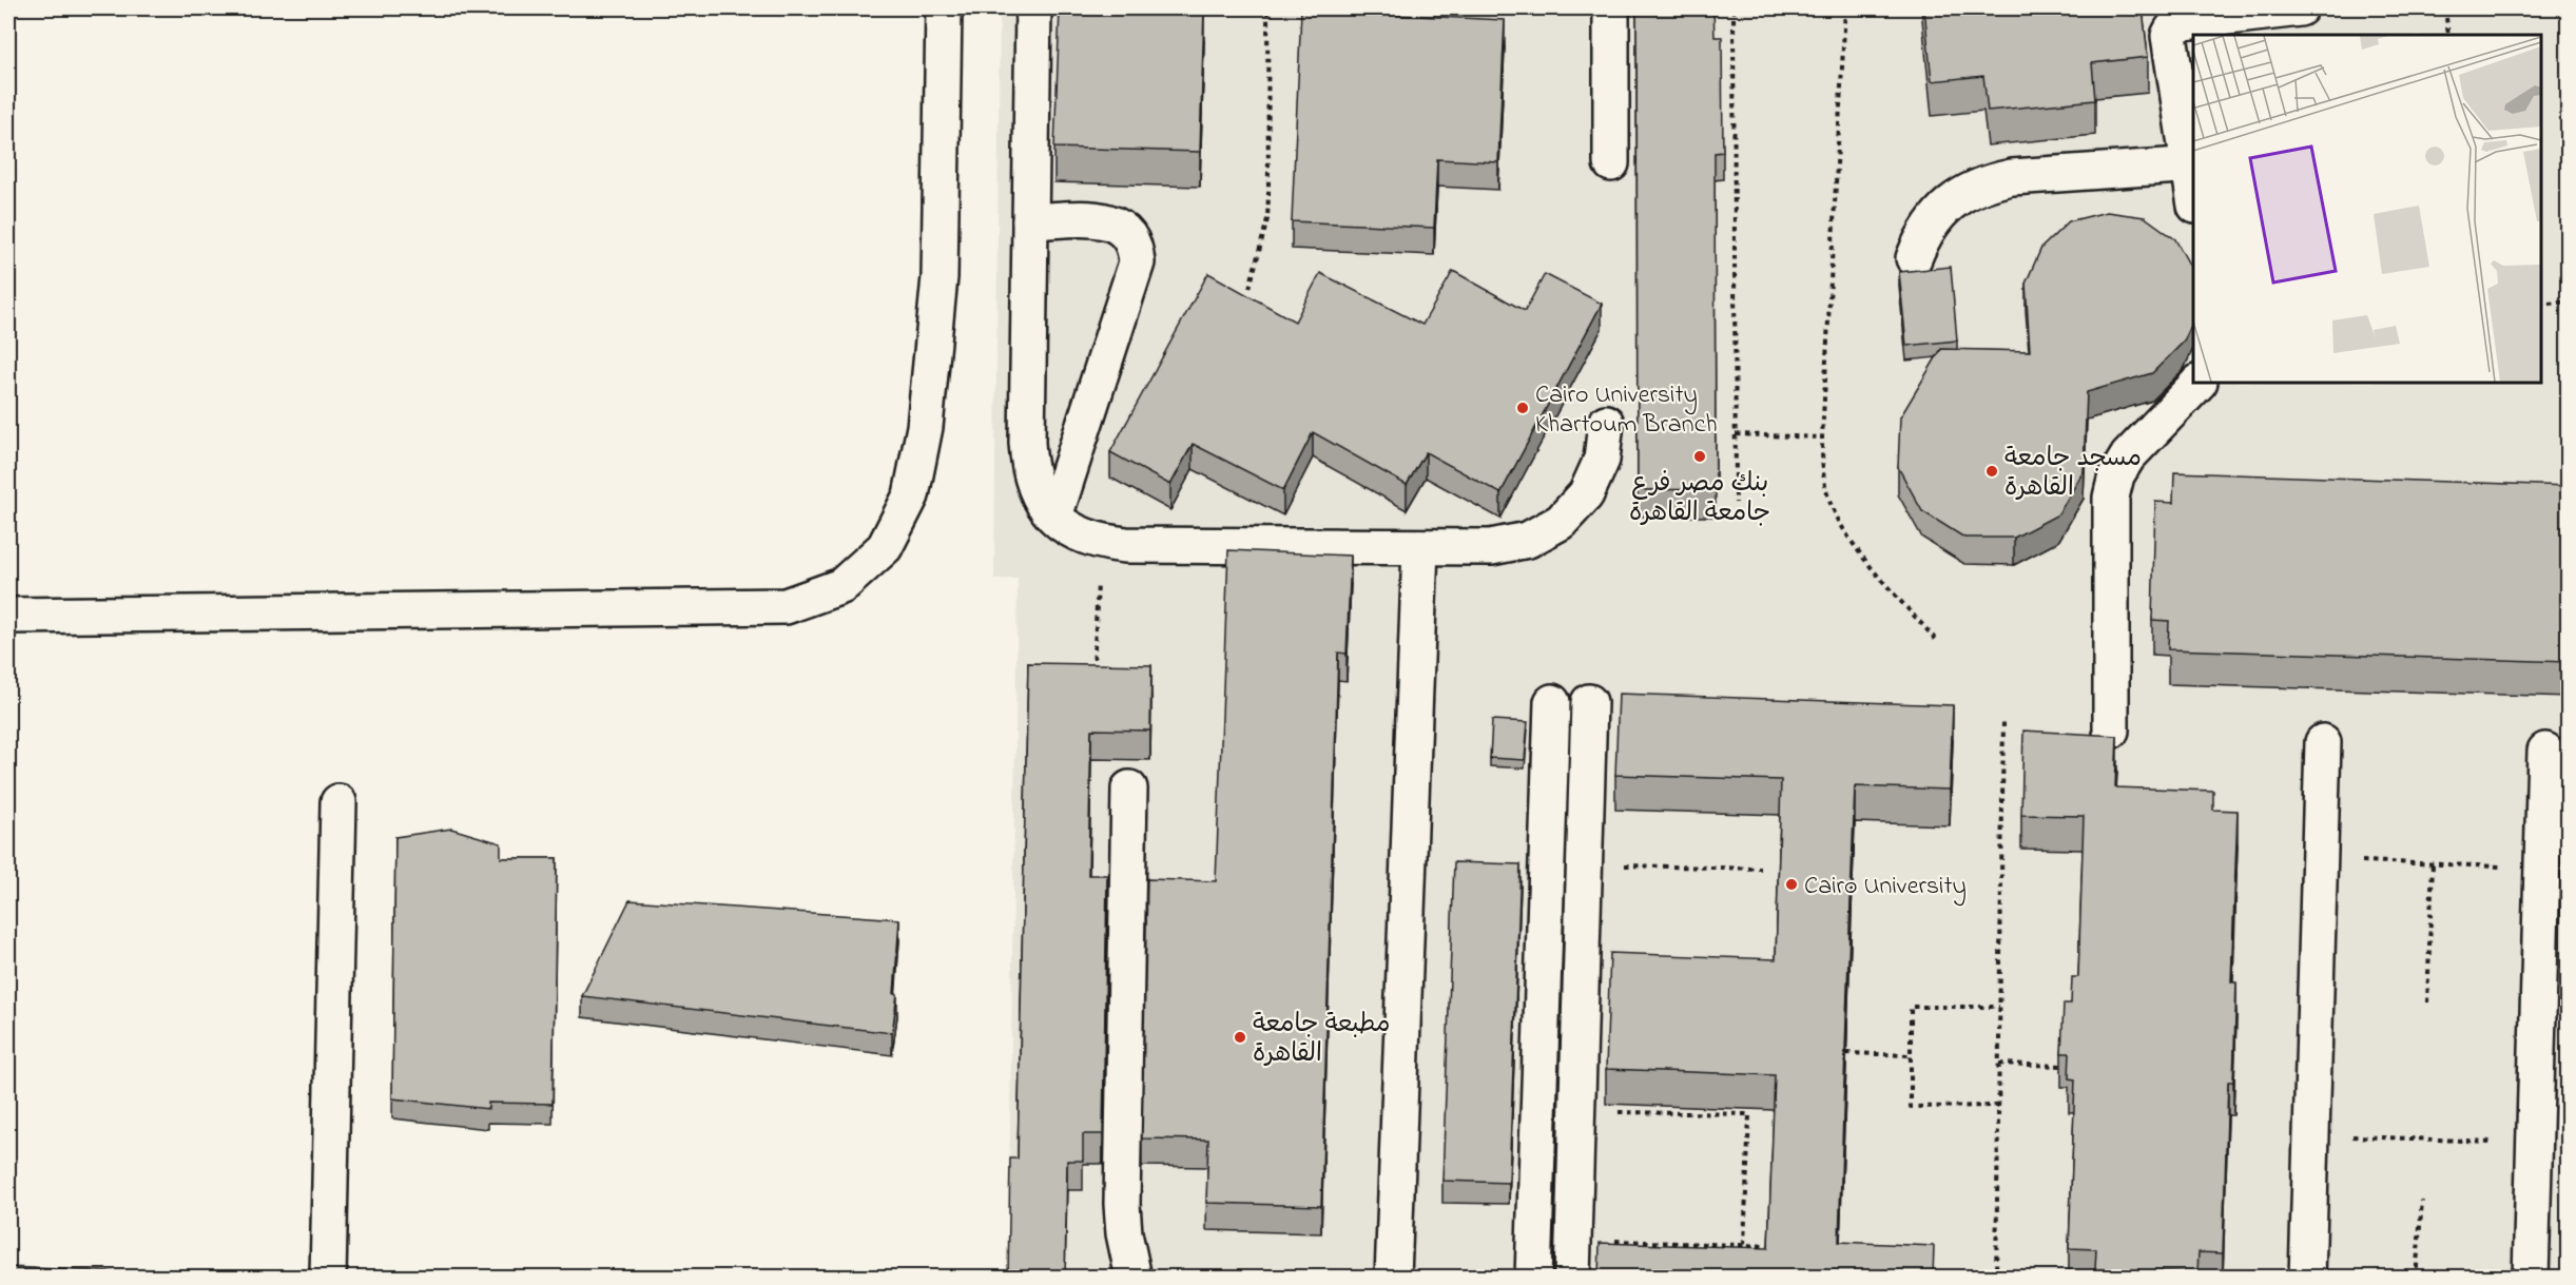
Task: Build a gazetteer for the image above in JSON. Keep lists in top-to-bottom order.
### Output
{
  "places": [
    "Cairo University Khartoum Branch",
    "بنك مصر فرع جامعة القاهرة",
    "مسجد جامعة القاهرة",
    "Cairo University",
    "مطبعة جامعة القاهرة"
  ]
}
